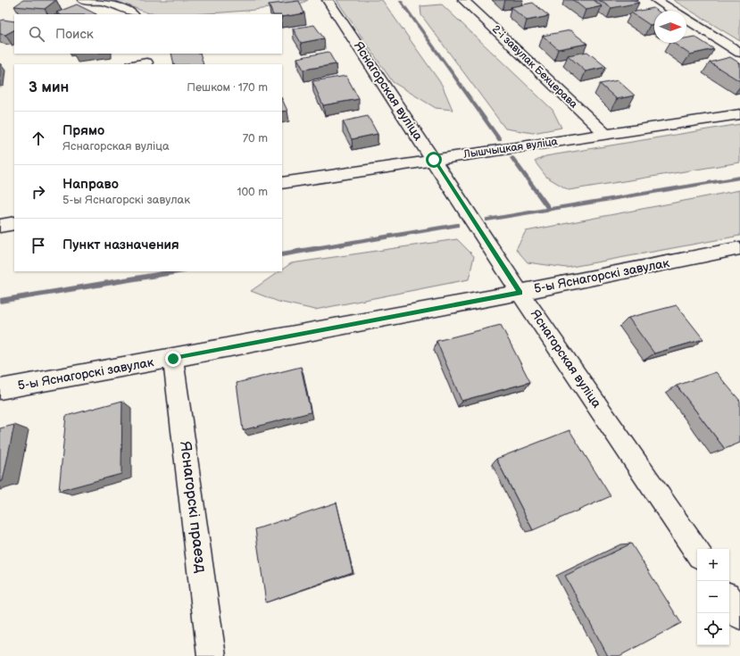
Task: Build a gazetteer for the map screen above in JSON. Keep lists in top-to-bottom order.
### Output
{
  "streets": {
    "street": [
      "2-і завулак Бехцерава",
      "Яснагорская вуліца",
      "Лышчыцкая вуліца",
      "5-ы Яснагорскі завулак",
      "Яснагорскі праезд"
    ]
  },
  "crossings": [
    ["2-і завулак Бехцерава", "Лышчыцкая вуліца"],
    ["Яснагорская вуліца", "Лышчыцкая вуліца"],
    ["Яснагорская вуліца", "5-ы Яснагорскі завулак"],
    ["5-ы Яснагорскі завулак", "Яснагорскі праезд"]
  ],
  "north": "right",
  "page": {
    "search": "Поиск",
    "heading": ["3 мин", "Пешком · 170 m"],
    "list": [
      ["Прямо", "Яснагорская вуліца", "70 m"],
      ["Направо", "5-ы Яснагорскі завулак", "100 m"],
      "Пункт назначения"
    ],
    "map_buttons": ["+", "−"]
  }
}
